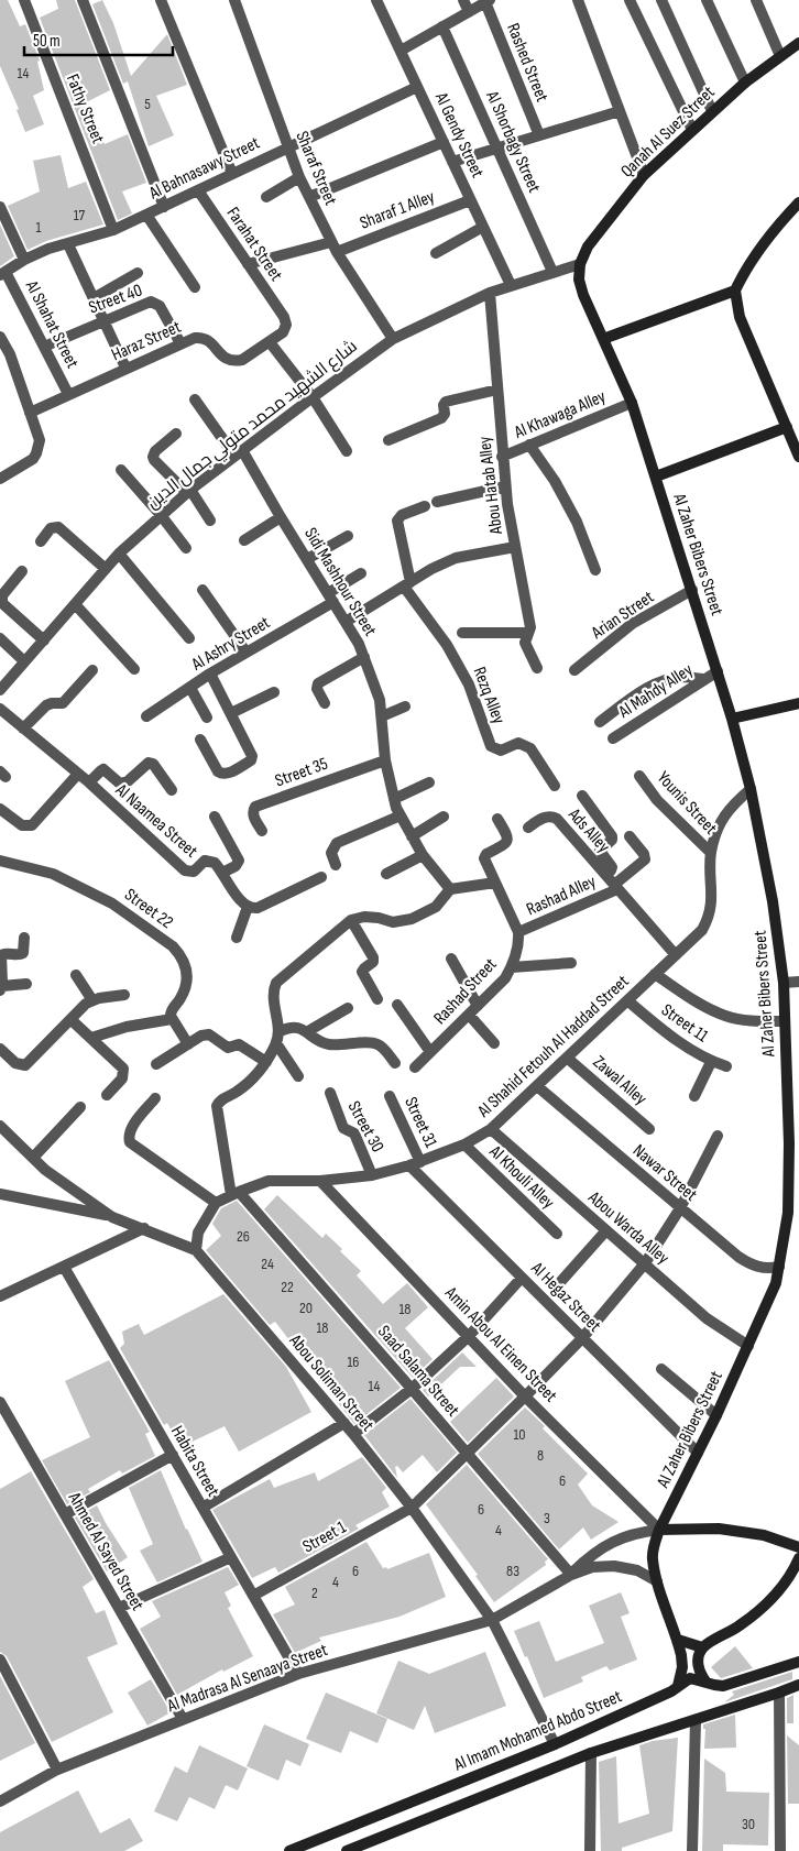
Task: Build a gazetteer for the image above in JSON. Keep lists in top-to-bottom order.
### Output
{
  "streets": {
    "main road": ["Qanah Al Suez Street", "Al Zaher Bibers Street", "Al Imam Mohamed Abdo Street"],
    "street": [
      "Rashed Street",
      "Fathy Street",
      "Al Gendy Street",
      "Al Shorbagy Street",
      "Al Bahnasawy Street",
      "Sharaf Street",
      "Sharaf 1 Alley",
      "Farahat Street",
      "Street 40",
      "Al Shahat Street",
      "Haraz Street",
      "Al Khawaga Alley",
      "شارع الشهيد محمد متولي جمال الدين",
      "Abou Hatab Alley",
      "Sidi Mashhour Street",
      "Arian Street",
      "Al Ashry Street",
      "Al Mahdy Alley",
      "Rezq Alley",
      "Street 35",
      "Younis Street",
      "Al Naamea Street",
      "Ads Alley",
      "Rashad Alley",
      "Street 22",
      "Rashad Street",
      "Street 11",
      "Al Shahid Fetouh Al Haddad Street",
      "Zawal Alley",
      "Street 31",
      "Street 30",
      "Nawar Street",
      "Al Khouli Alley",
      "Abou Warda Alley",
      "Al Hegaz Street",
      "Amin Abou Al Einen Street",
      "Saad Salama Street",
      "Abou Soliman Street",
      "Habita Street",
      "Street 1",
      "Ahmed Al Sayed Street",
      "Al Madrasa Al Senaaya Street"
    ]
  },
  "crossings": [
    ["Fathy Street", "Al Bahnasawy Street"],
    ["Qanah Al Suez Street", "شارع الشهيد محمد متولي جمال الدين"],
    ["Qanah Al Suez Street", "Al Zaher Bibers Street"],
    ["Al Gendy Street", "Al Bahnasawy Street"],
    ["Al Gendy Street", "Sharaf 1 Alley"],
    ["Al Gendy Street", "شارع الشهيد محمد متولي جمال الدين"],
    ["Al Shorbagy Street", "شارع الشهيد محمد متولي جمال الدين"],
    ["Al Bahnasawy Street", "Sharaf Street"],
    ["Al Bahnasawy Street", "Farahat Street"],
    ["Al Bahnasawy Street", "Al Shahat Street"],
    ["Sharaf Street", "Sharaf 1 Alley"],
    ["Sharaf Street", "شارع الشهيد محمد متولي جمال الدين"],
    ["Sharaf 1 Alley", "Farahat Street"],
    ["Farahat Street", "Haraz Street"],
    ["Street 40", "Al Shahat Street"],
    ["Street 40", "Haraz Street"],
    ["Al Shahat Street", "Haraz Street"],
    ["Al Khawaga Alley", "Abou Hatab Alley"],
    ["Al Khawaga Alley", "Al Zaher Bibers Street"],
    ["شارع الشهيد محمد متولي جمال الدين", "Abou Hatab Alley"],
    ["شارع الشهيد محمد متولي جمال الدين", "Al Zaher Bibers Street"],
    ["شارع الشهيد محمد متولي جمال الدين", "Sidi Mashhour Street"],
    ["Al Zaher Bibers Street", "Arian Street"],
    ["Al Zaher Bibers Street", "Al Mahdy Alley"],
    ["Al Zaher Bibers Street", "Al Shahid Fetouh Al Haddad Street"],
    ["Al Zaher Bibers Street", "Nawar Street"],
    ["Al Zaher Bibers Street", "Abou Warda Alley"],
    ["Al Zaher Bibers Street", "Al Hegaz Street"],
    ["Al Zaher Bibers Street", "Amin Abou Al Einen Street"],
    ["Al Zaher Bibers Street", "Saad Salama Street"],
    ["Al Zaher Bibers Street", "Abou Soliman Street"],
    ["Al Zaher Bibers Street", "Al Madrasa Al Senaaya Street"],
    ["Al Zaher Bibers Street", "Al Imam Mohamed Abdo Street"],
    ["Sidi Mashhour Street", "Al Ashry Street"],
    ["Sidi Mashhour Street", "Street 35"],
    ["Younis Street", "Al Shahid Fetouh Al Haddad Street"],
    ["Ads Alley", "Rashad Alley"],
    ["Ads Alley", "Al Shahid Fetouh Al Haddad Street"],
    ["Rashad Alley", "Rashad Street"],
    ["Street 11", "Al Shahid Fetouh Al Haddad Street"],
    ["Al Shahid Fetouh Al Haddad Street", "Zawal Alley"],
    ["Al Shahid Fetouh Al Haddad Street", "Street 31"],
    ["Al Shahid Fetouh Al Haddad Street", "Street 30"],
    ["Al Shahid Fetouh Al Haddad Street", "Nawar Street"],
    ["Al Shahid Fetouh Al Haddad Street", "Al Khouli Alley"],
    ["Al Shahid Fetouh Al Haddad Street", "Abou Warda Alley"],
    ["Al Shahid Fetouh Al Haddad Street", "Al Hegaz Street"],
    ["Al Shahid Fetouh Al Haddad Street", "Amin Abou Al Einen Street"],
    ["Al Shahid Fetouh Al Haddad Street", "Saad Salama Street"],
    ["Street 31", "Al Hegaz Street"],
    ["Nawar Street", "Street 1"],
    ["Abou Warda Alley", "Street 1"],
    ["Al Hegaz Street", "Street 1"],
    ["Amin Abou Al Einen Street", "Street 1"],
    ["Amin Abou Al Einen Street", "Al Madrasa Al Senaaya Street"],
    ["Saad Salama Street", "Abou Soliman Street"],
    ["Saad Salama Street", "Street 1"],
    ["Saad Salama Street", "Al Madrasa Al Senaaya Street"],
    ["Saad Salama Street", "Al Imam Mohamed Abdo Street"],
    ["Abou Soliman Street", "Street 1"],
    ["Abou Soliman Street", "Al Madrasa Al Senaaya Street"],
    ["Abou Soliman Street", "Al Imam Mohamed Abdo Street"],
    ["Habita Street", "Street 1"],
    ["Habita Street", "Al Madrasa Al Senaaya Street"],
    ["Ahmed Al Sayed Street", "Al Madrasa Al Senaaya Street"],
    ["Al Madrasa Al Senaaya Street", "Al Imam Mohamed Abdo Street"]
  ],
  "house_numbers": [
    "14",
    "5",
    "17",
    "1",
    "26",
    "24",
    "22",
    "20",
    "18",
    "18",
    "16",
    "14",
    "10",
    "8",
    "6",
    "6",
    "3",
    "4",
    "6",
    "83",
    "4",
    "2",
    "30"
  ],
  "scale_bar": "50 m"
}
